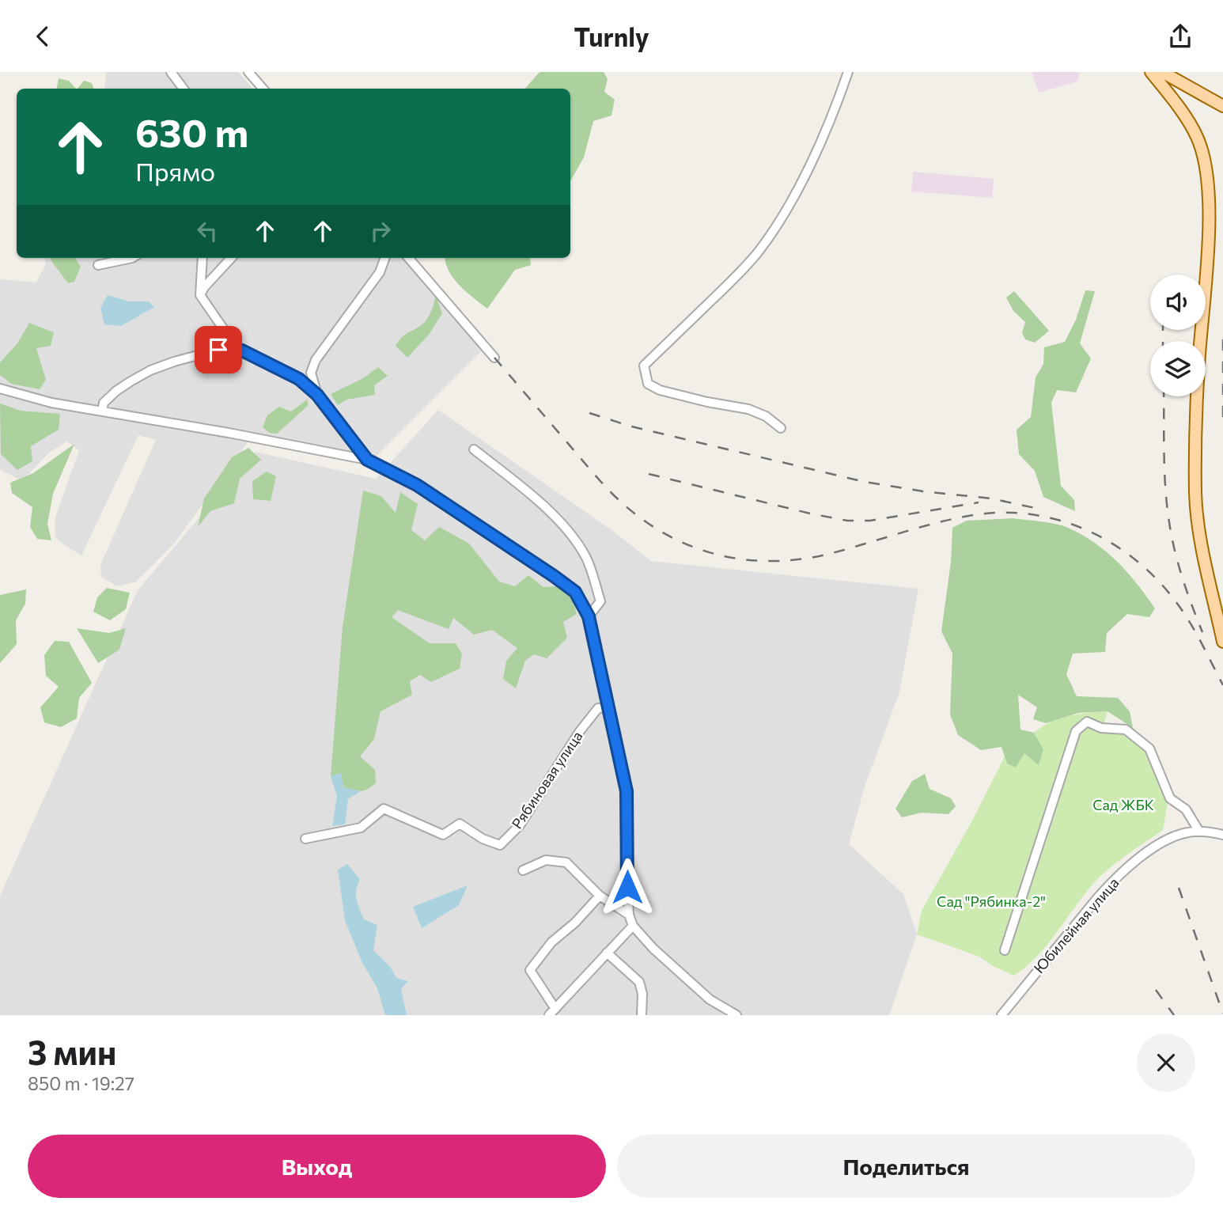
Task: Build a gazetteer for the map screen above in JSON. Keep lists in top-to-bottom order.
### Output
{
  "streets": {
    "street": ["Рябиновая улица", "Юбилейная улица"]
  },
  "parks": ["Сад ЖБК", "Сад \"Рябинка-2\""],
  "page": {
    "header": "Turnly",
    "turn": ["630 m", "Прямо"],
    "heading": ["3 мин", "850 m · 19:27"],
    "buttons": ["Выход", "Поделиться"]
  }
}
